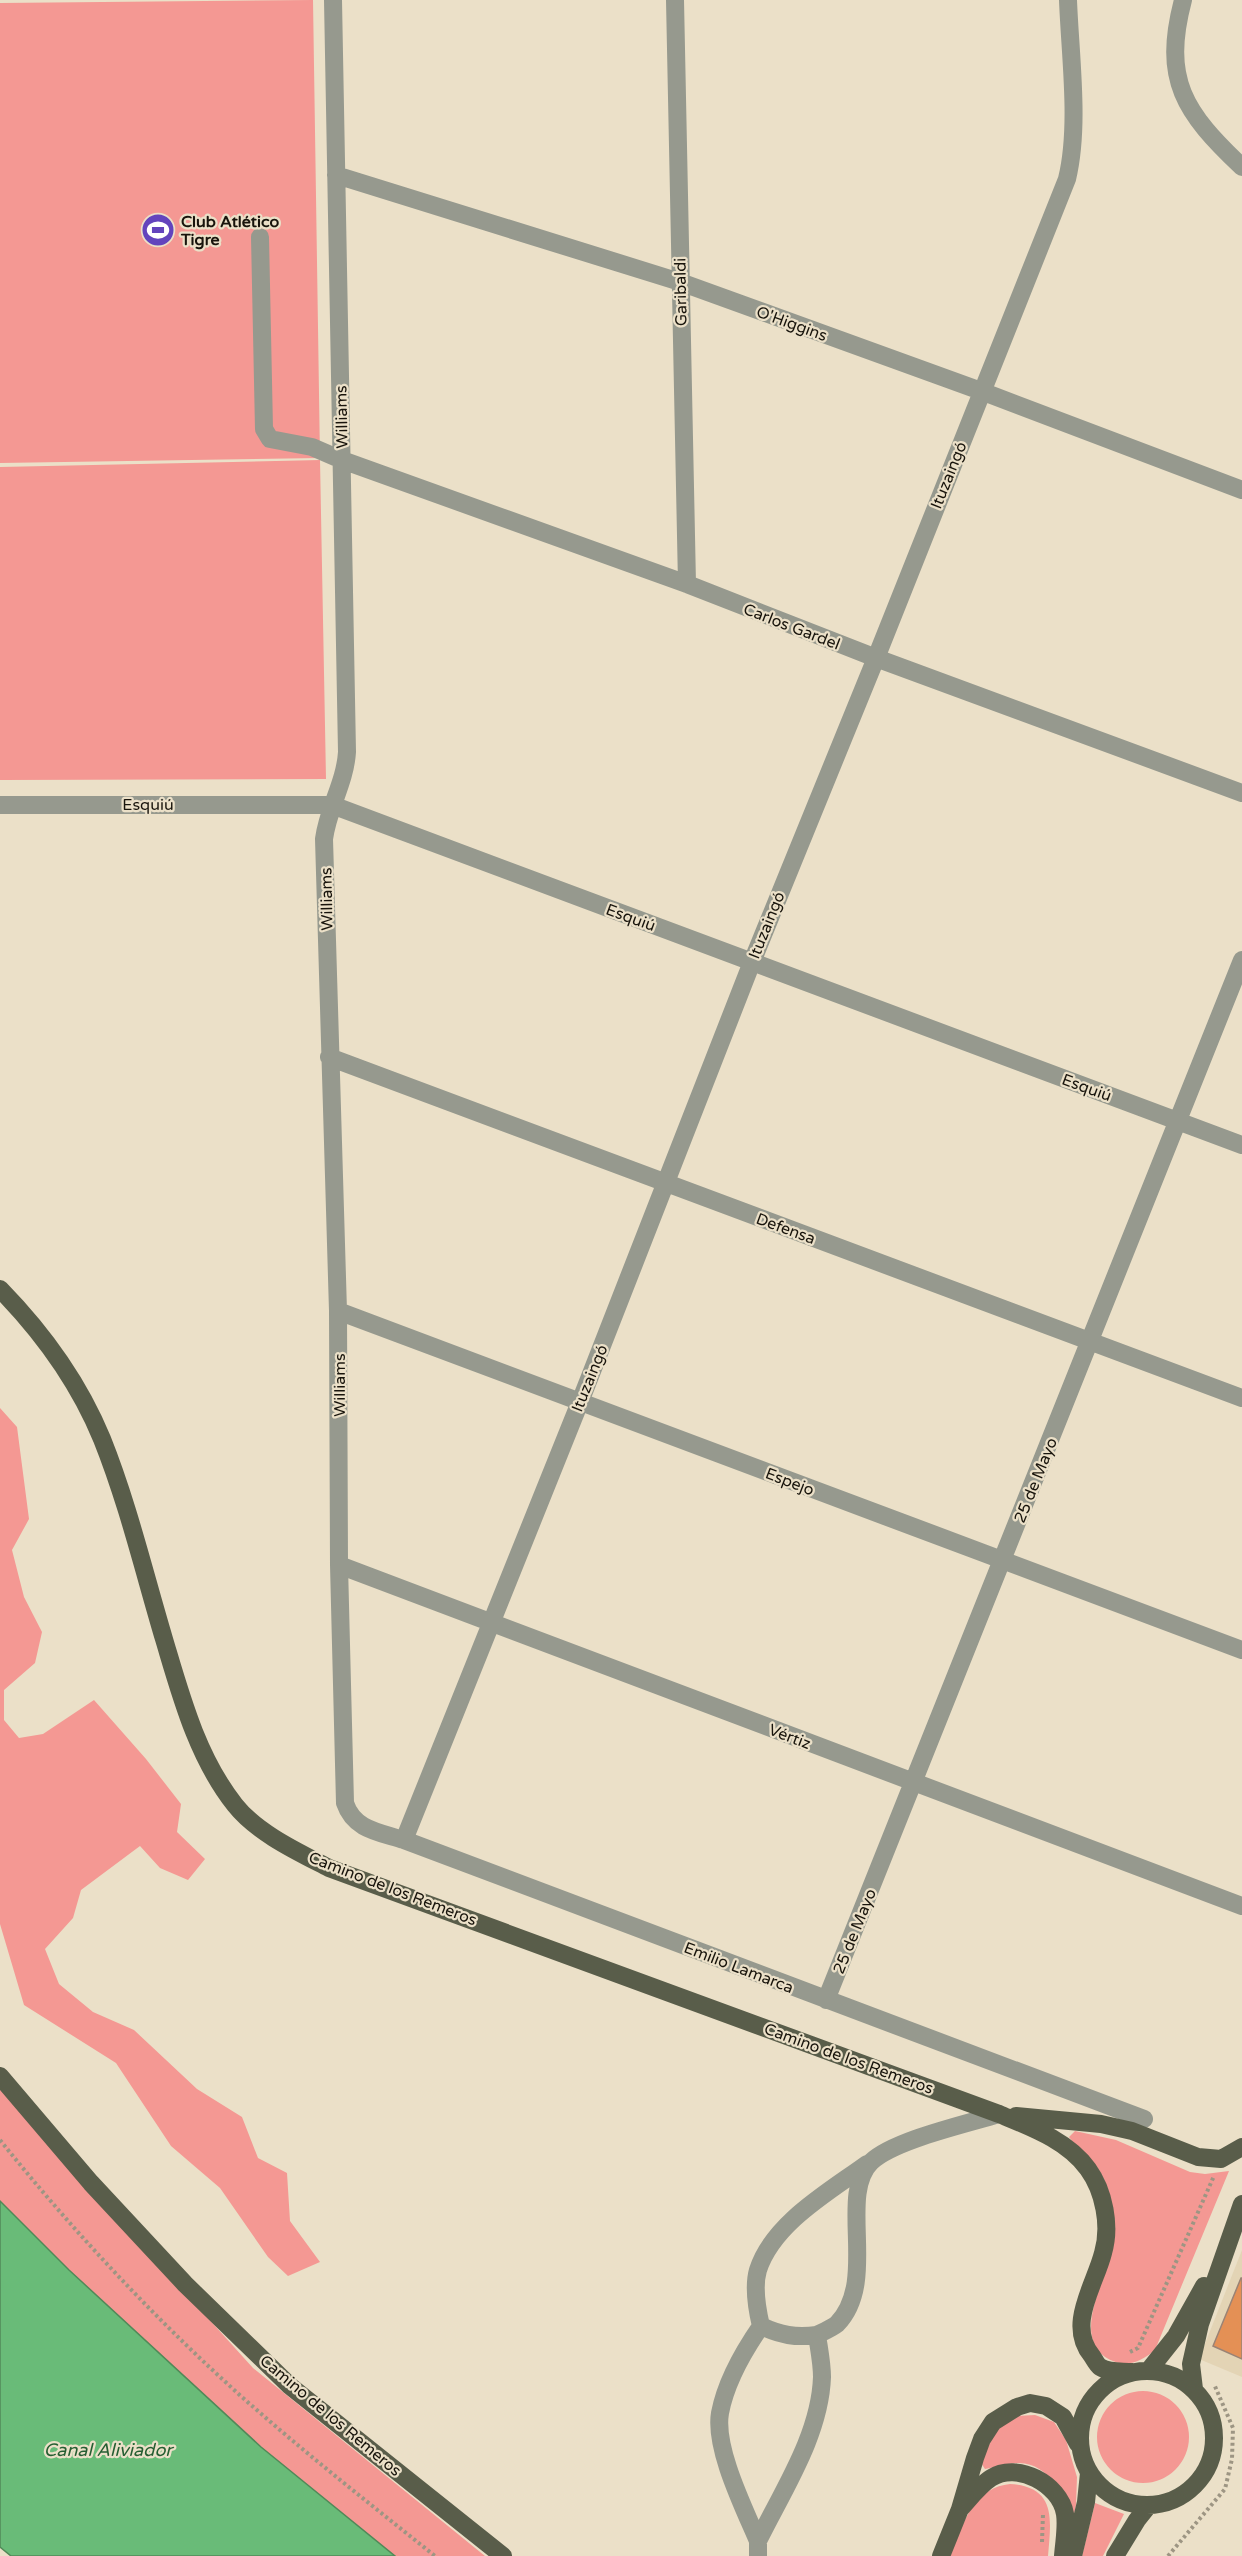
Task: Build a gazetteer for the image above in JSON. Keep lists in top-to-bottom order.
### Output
{
  "streets": {
    "main road": ["Camino de los Remeros"],
    "street": [
      "Garibaldi",
      "O'Higgins",
      "Williams",
      "Ituzaingó",
      "Carlos Gardel",
      "Esquiú",
      "Defensa",
      "25 de Mayo",
      "Espejo",
      "Vértiz",
      "Emilio Lamarca"
    ]
  },
  "crossings": [
    ["Garibaldi", "O'Higgins"],
    ["Garibaldi", "Carlos Gardel"],
    ["O'Higgins", "Williams"],
    ["O'Higgins", "Ituzaingó"],
    ["Williams", "Carlos Gardel"],
    ["Williams", "Esquiú"],
    ["Williams", "Defensa"],
    ["Williams", "Espejo"],
    ["Williams", "Vértiz"],
    ["Williams", "Emilio Lamarca"],
    ["Ituzaingó", "Carlos Gardel"],
    ["Ituzaingó", "Esquiú"],
    ["Ituzaingó", "Defensa"],
    ["Ituzaingó", "Espejo"],
    ["Ituzaingó", "Vértiz"],
    ["Ituzaingó", "Emilio Lamarca"],
    ["Esquiú", "25 de Mayo"],
    ["Defensa", "25 de Mayo"],
    ["25 de Mayo", "Espejo"],
    ["25 de Mayo", "Vértiz"],
    ["25 de Mayo", "Emilio Lamarca"]
  ],
  "water": ["Canal Aliviador"],
  "places": {
    "sports": ["Club Atlético Tigre"]
  }
}
